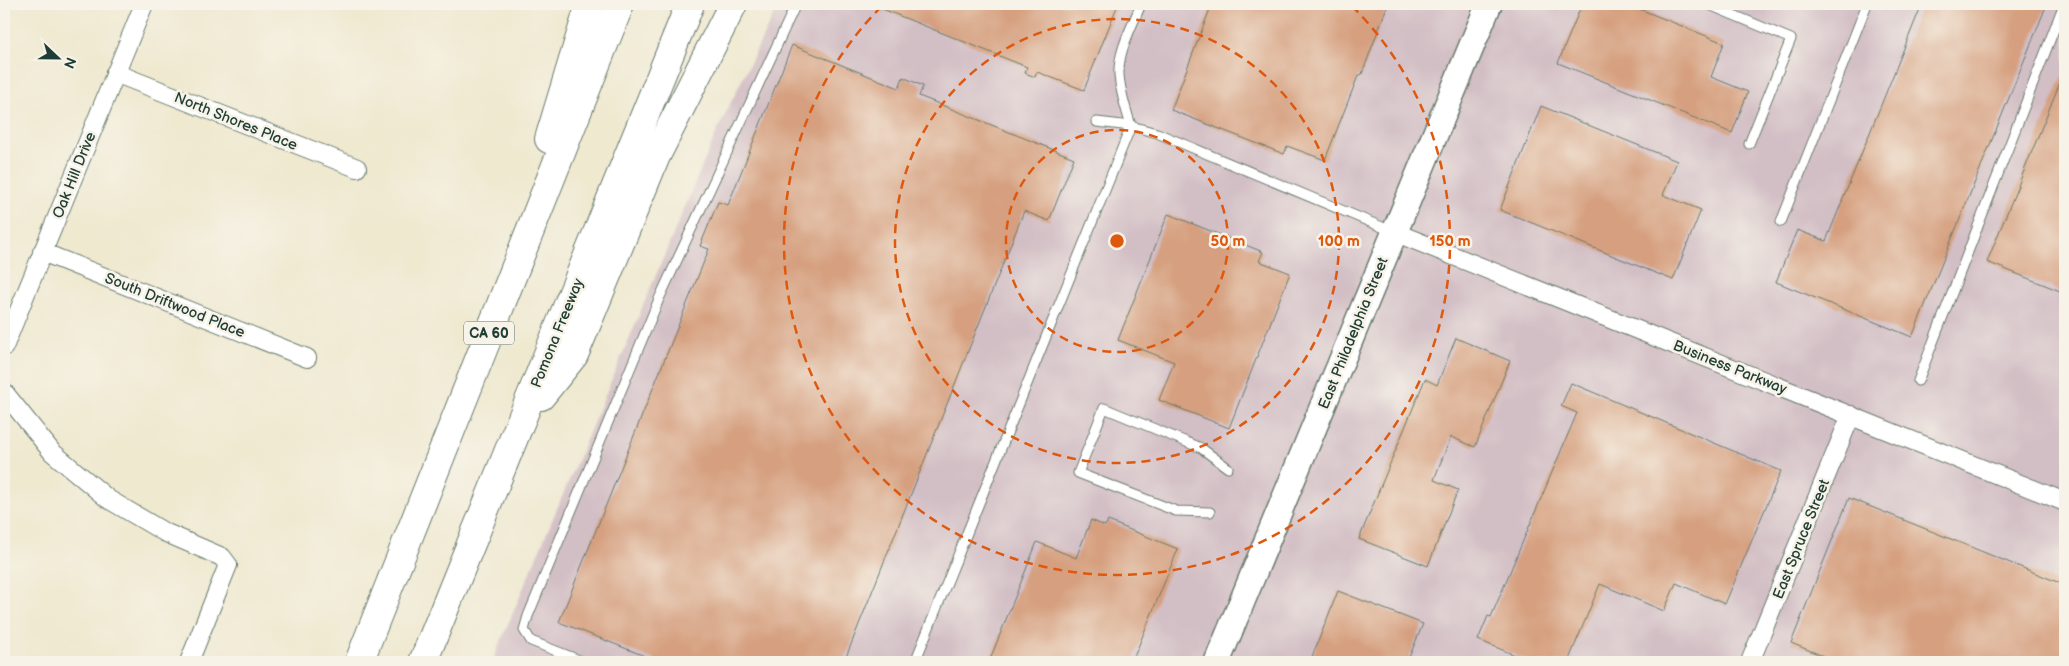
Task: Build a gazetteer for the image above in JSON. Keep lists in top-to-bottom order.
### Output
{
  "streets": {
    "highway": ["CA 60", "Pomona Freeway"],
    "street": [
      "North Shores Place",
      "Oak Hill Drive",
      "South Driftwood Place",
      "East Philadelphia Street",
      "Business Parkway",
      "East Spruce Street"
    ]
  },
  "crossings": [
    ["North Shores Place", "Oak Hill Drive"],
    ["Oak Hill Drive", "South Driftwood Place"],
    ["East Philadelphia Street", "Business Parkway"],
    ["Business Parkway", "East Spruce Street"]
  ],
  "north": "right",
  "rings": ["50 m", "100 m", "150 m"]
}
